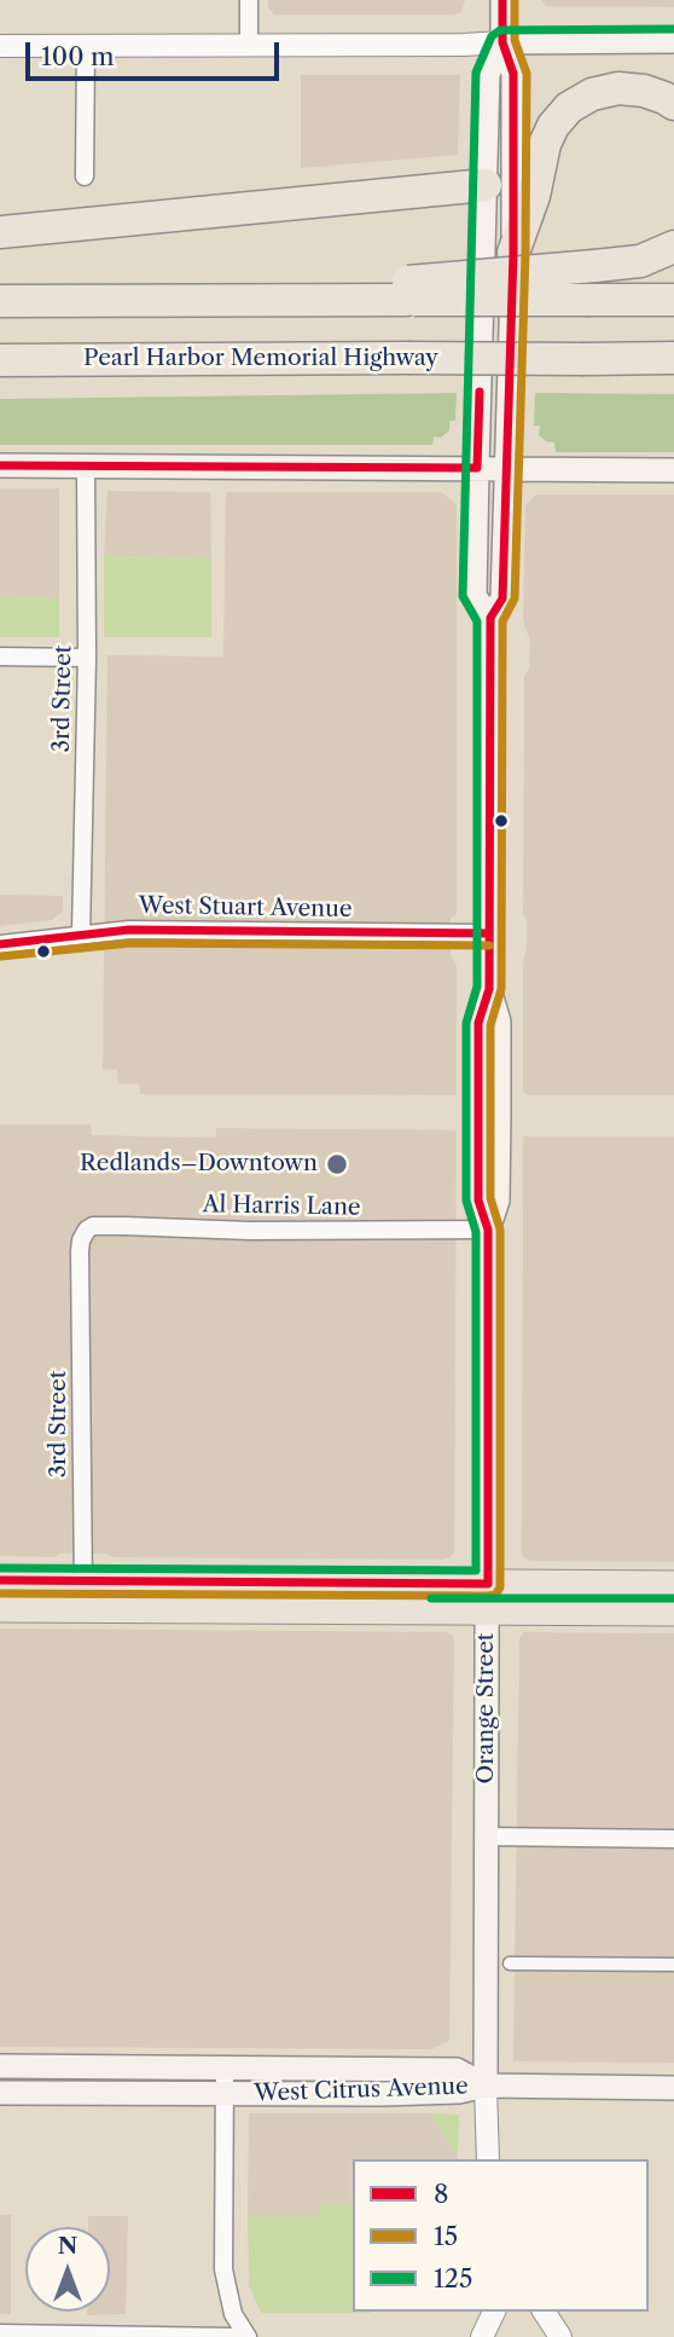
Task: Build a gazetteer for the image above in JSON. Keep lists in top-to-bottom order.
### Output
{
  "streets": {
    "highway": ["Pearl Harbor Memorial Highway"],
    "main road": ["Orange Street", "West Citrus Avenue"],
    "street": ["3rd Street", "West Stuart Avenue", "Al Harris Lane"]
  },
  "crossings": [
    ["3rd Street", "West Stuart Avenue"],
    ["3rd Street", "Al Harris Lane"],
    ["West Stuart Avenue", "Orange Street"],
    ["Al Harris Lane", "Orange Street"],
    ["Orange Street", "West Citrus Avenue"]
  ],
  "places": ["Redlands–Downtown"],
  "lines": ["transit line 8", "transit line 15", "transit line 125"],
  "legend": ["8", "15", "125"],
  "scale_bar": "100 m",
  "north": "top"
}
